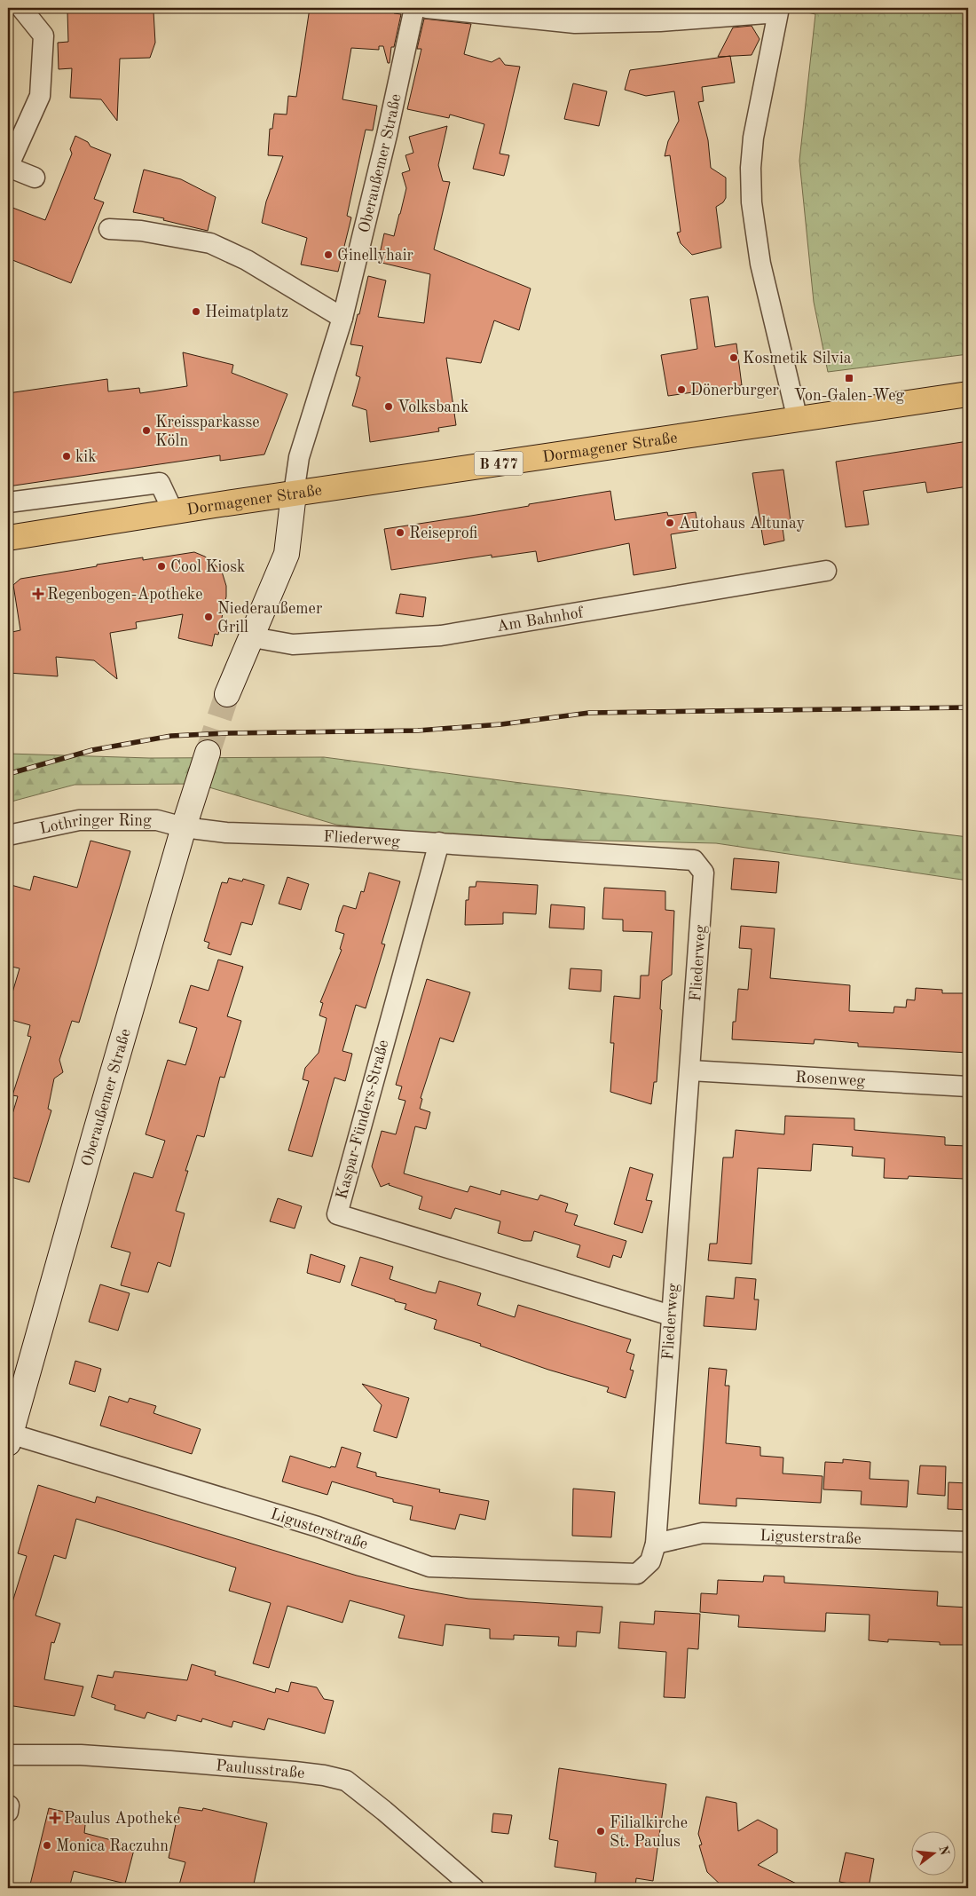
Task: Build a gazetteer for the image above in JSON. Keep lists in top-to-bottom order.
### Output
{
  "streets": {
    "main road": ["Oberaußemer Straße", "Dormagener Straße", "B 477"],
    "street": [
      "Am Bahnhof",
      "Lothringer Ring",
      "Fliederweg",
      "Rosenweg",
      "Kaspar-Fünders-Straße",
      "Ligusterstraße",
      "Paulusstraße"
    ]
  },
  "crossings": [
    ["Oberaußemer Straße", "Dormagener Straße"],
    ["Oberaußemer Straße", "Am Bahnhof"],
    ["Oberaußemer Straße", "Lothringer Ring"],
    ["Oberaußemer Straße", "Fliederweg"],
    ["Oberaußemer Straße", "Ligusterstraße"],
    ["Lothringer Ring", "Fliederweg"],
    ["Fliederweg", "Rosenweg"],
    ["Fliederweg", "Kaspar-Fünders-Straße"],
    ["Fliederweg", "Ligusterstraße"]
  ],
  "places": {
    "other": [
      "Ginellyhair",
      "Heimatplatz",
      "Kosmetik Silvia",
      "Dönerburger",
      "Volksbank",
      "Kreissparkasse Köln",
      "kik",
      "Autohaus Altunay",
      "Reiseprofi",
      "Cool Kiosk",
      "Niederaußemer Grill",
      "Filialkirche St. Paulus",
      "Monica Raczuhn"
    ],
    "transit": ["Von-Galen-Weg"],
    "health": ["Regenbogen-Apotheke", "Paulus Apotheke"]
  },
  "north": "right"
}
